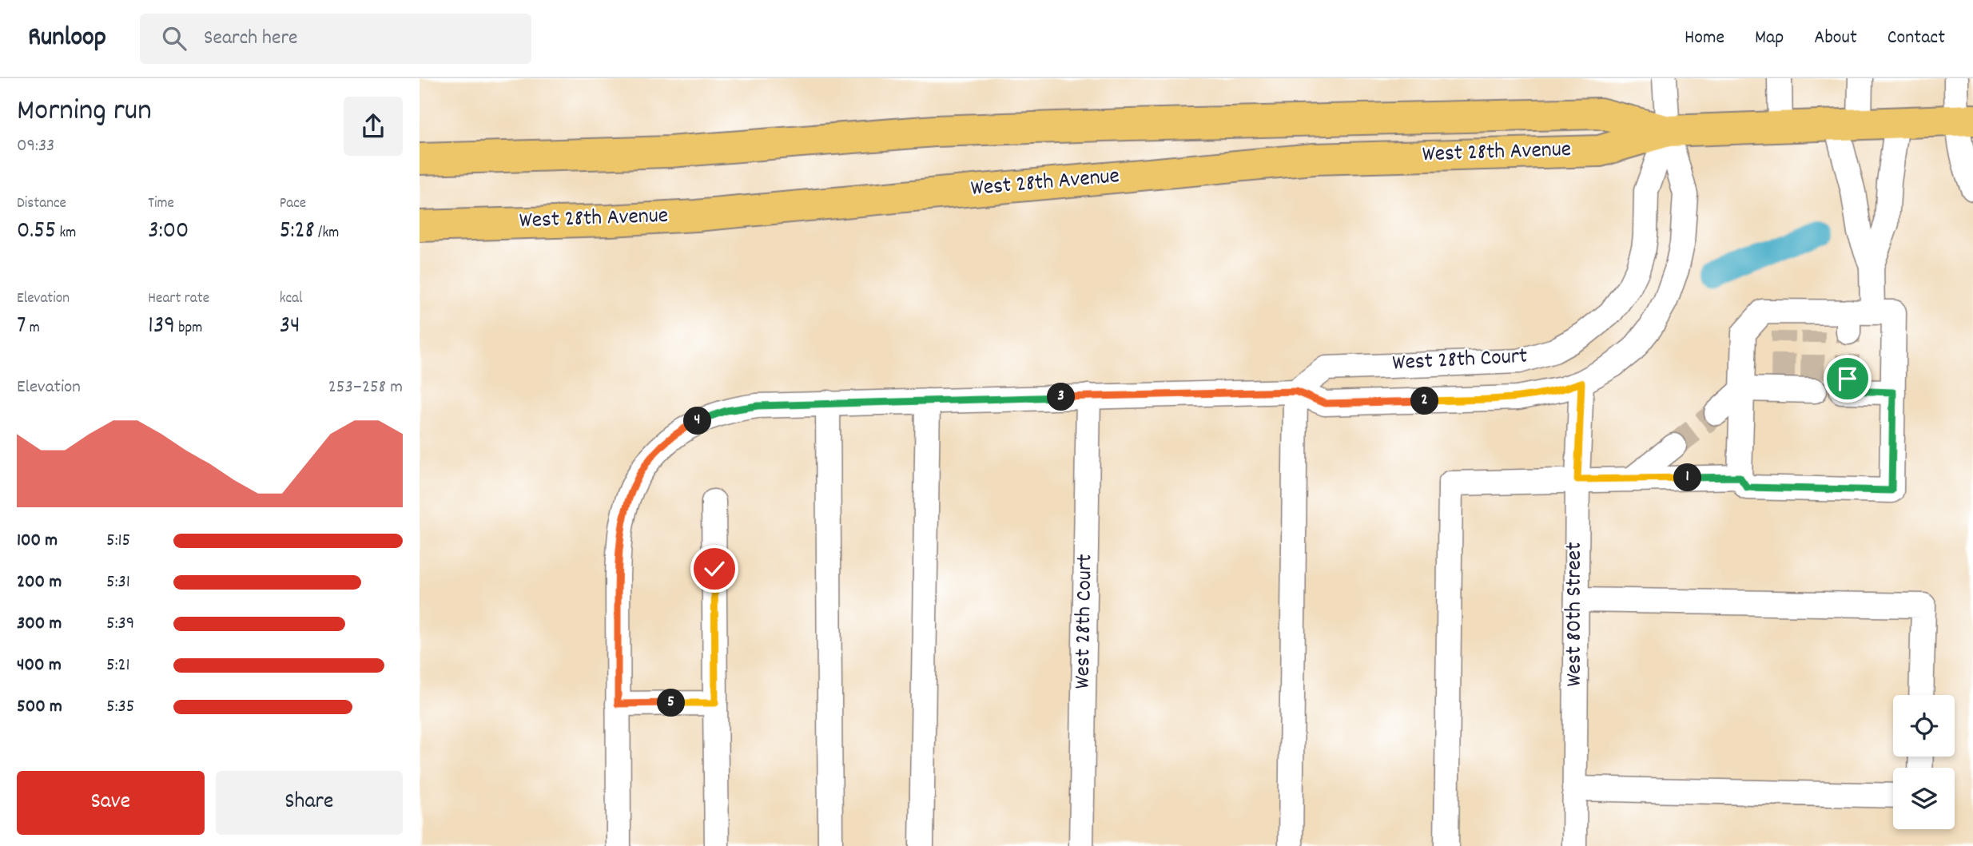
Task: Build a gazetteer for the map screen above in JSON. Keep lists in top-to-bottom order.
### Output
{
  "streets": {
    "main road": ["West 28th Avenue"],
    "street": ["West 28th Court", "West 80th Street"]
  },
  "crossings": [
    ["West 28th Avenue", "West 28th Court"],
    ["West 28th Court", "West 80th Street"]
  ],
  "page": {
    "header": "Runloop",
    "search": "Search here",
    "nav": [
      "Home",
      "Map",
      "About",
      "Contact"
    ],
    "heading": ["Morning run", "09:33"],
    "stats": [
      ["Distance", "0.55 km"],
      ["Time", "3:00"],
      ["Pace", "5:28 /km"],
      ["Elevation", "7 m"],
      ["Heart rate", "139 bpm"],
      ["kcal", "34"]
    ],
    "chart": ["Elevation", "253–258 m"],
    "pins": [
      "3",
      "2",
      "4",
      "1",
      "5"
    ],
    "list": [
      {
        "name": "100 m",
        "note": "5:15"
      },
      {
        "name": "200 m",
        "note": "5:31"
      },
      {
        "name": "300 m",
        "note": "5:39"
      },
      {
        "name": "400 m",
        "note": "5:21"
      },
      {
        "name": "500 m",
        "note": "5:35"
      }
    ],
    "buttons": ["Save", "Share"]
  }
}
